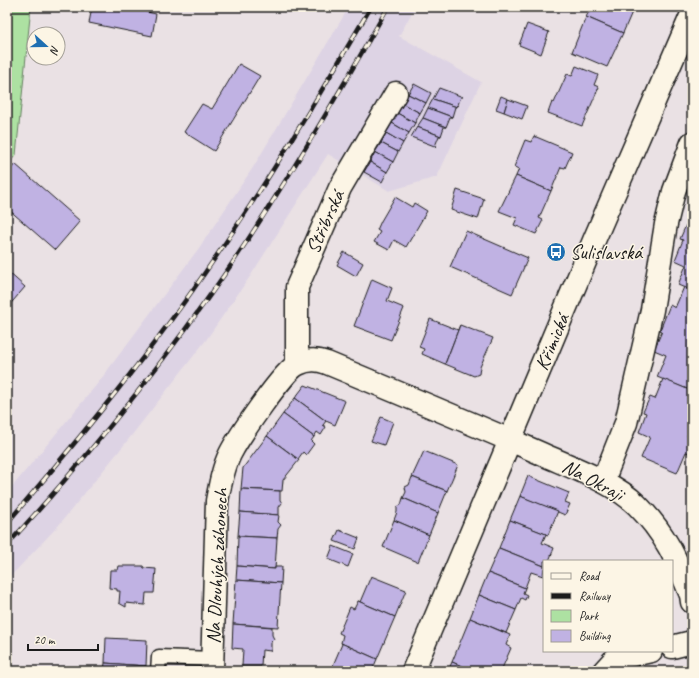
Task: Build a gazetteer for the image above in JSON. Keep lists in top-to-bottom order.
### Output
{
  "streets": {
    "street": [
      "Stříbrská",
      "Křimická",
      "Na Okraji",
      "Na Dlouhých záhonech"
    ]
  },
  "crossings": [
    ["Stříbrská", "Na Dlouhých záhonech"],
    ["Křimická", "Na Okraji"]
  ],
  "places": {
    "bus stop": ["Sulislavská"]
  },
  "legend": [
    "Road",
    "Railway",
    "Park",
    "Building"
  ],
  "scale_bar": "20 m",
  "north": "right"
}
